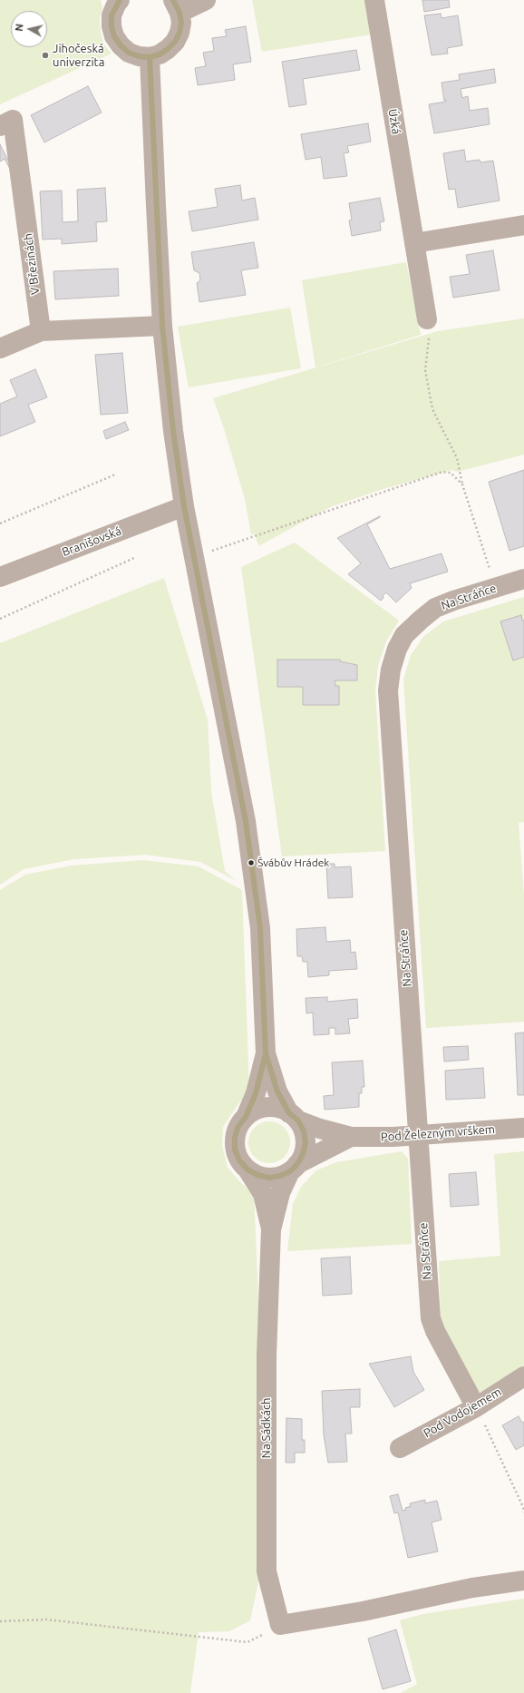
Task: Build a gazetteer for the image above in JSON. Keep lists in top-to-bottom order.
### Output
{
  "streets": {
    "street": [
      "Úzká",
      "V Březinách",
      "Branišovská",
      "Na Stráňce",
      "Pod Železným vrškem",
      "Pod Vodojemem",
      "Na Sádkách"
    ]
  },
  "crossings": [
    ["Na Stráňce", "Pod Železným vrškem"],
    ["Na Stráňce", "Pod Vodojemem"],
    ["Pod Železným vrškem", "Na Sádkách"]
  ],
  "places": ["Jihočeská univerzita", "Švábův Hrádek"],
  "north": "left"
}
